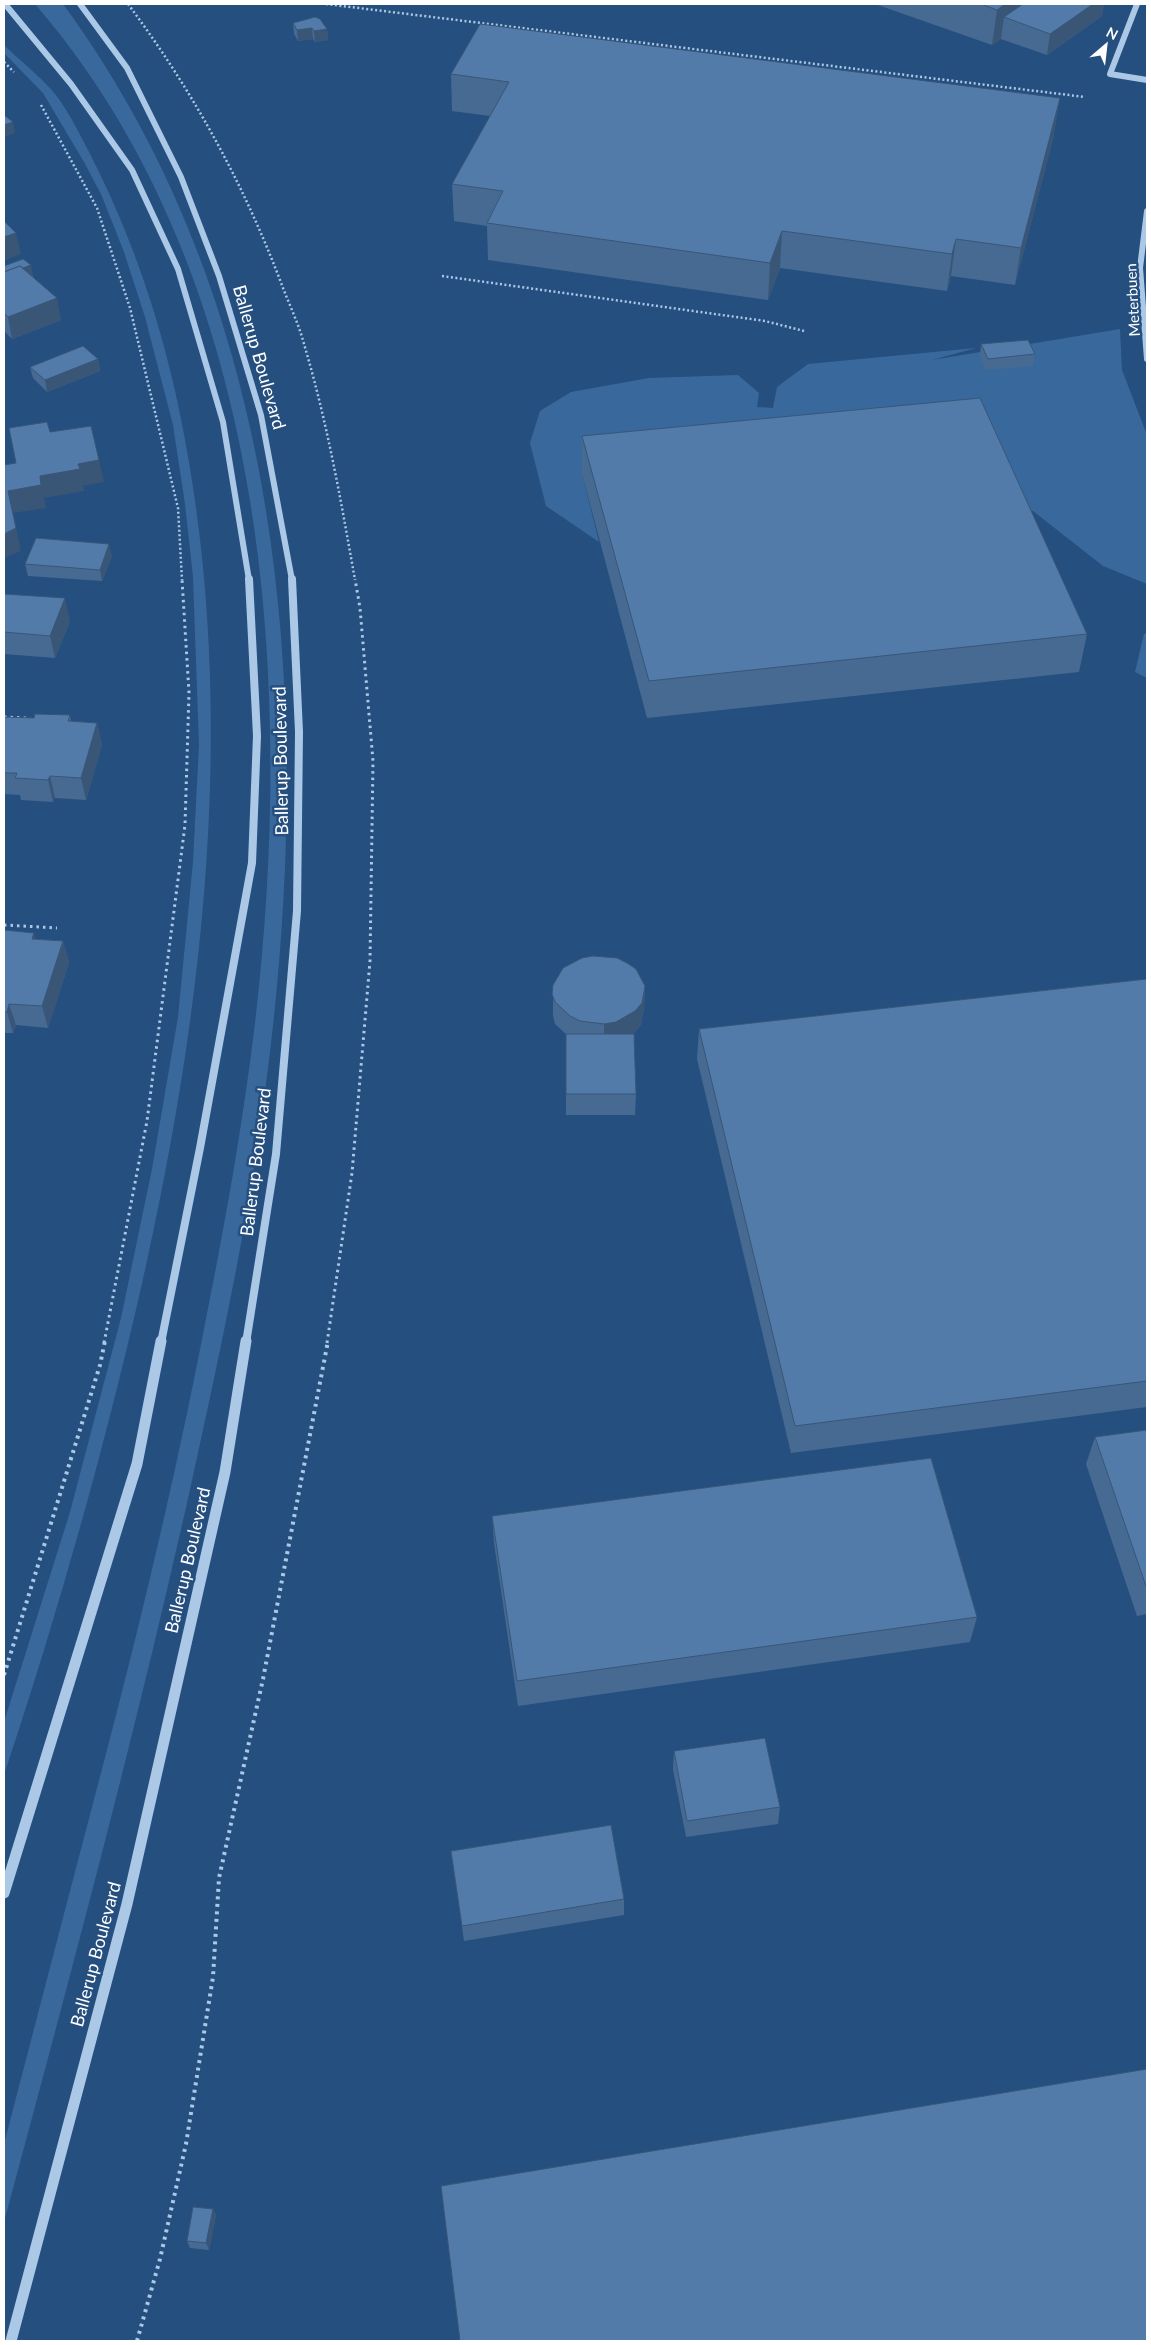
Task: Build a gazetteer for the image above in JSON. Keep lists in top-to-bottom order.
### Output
{
  "streets": {
    "street": ["Meterbuen", "Ballerup Boulevard"]
  },
  "north": "top right"
}
